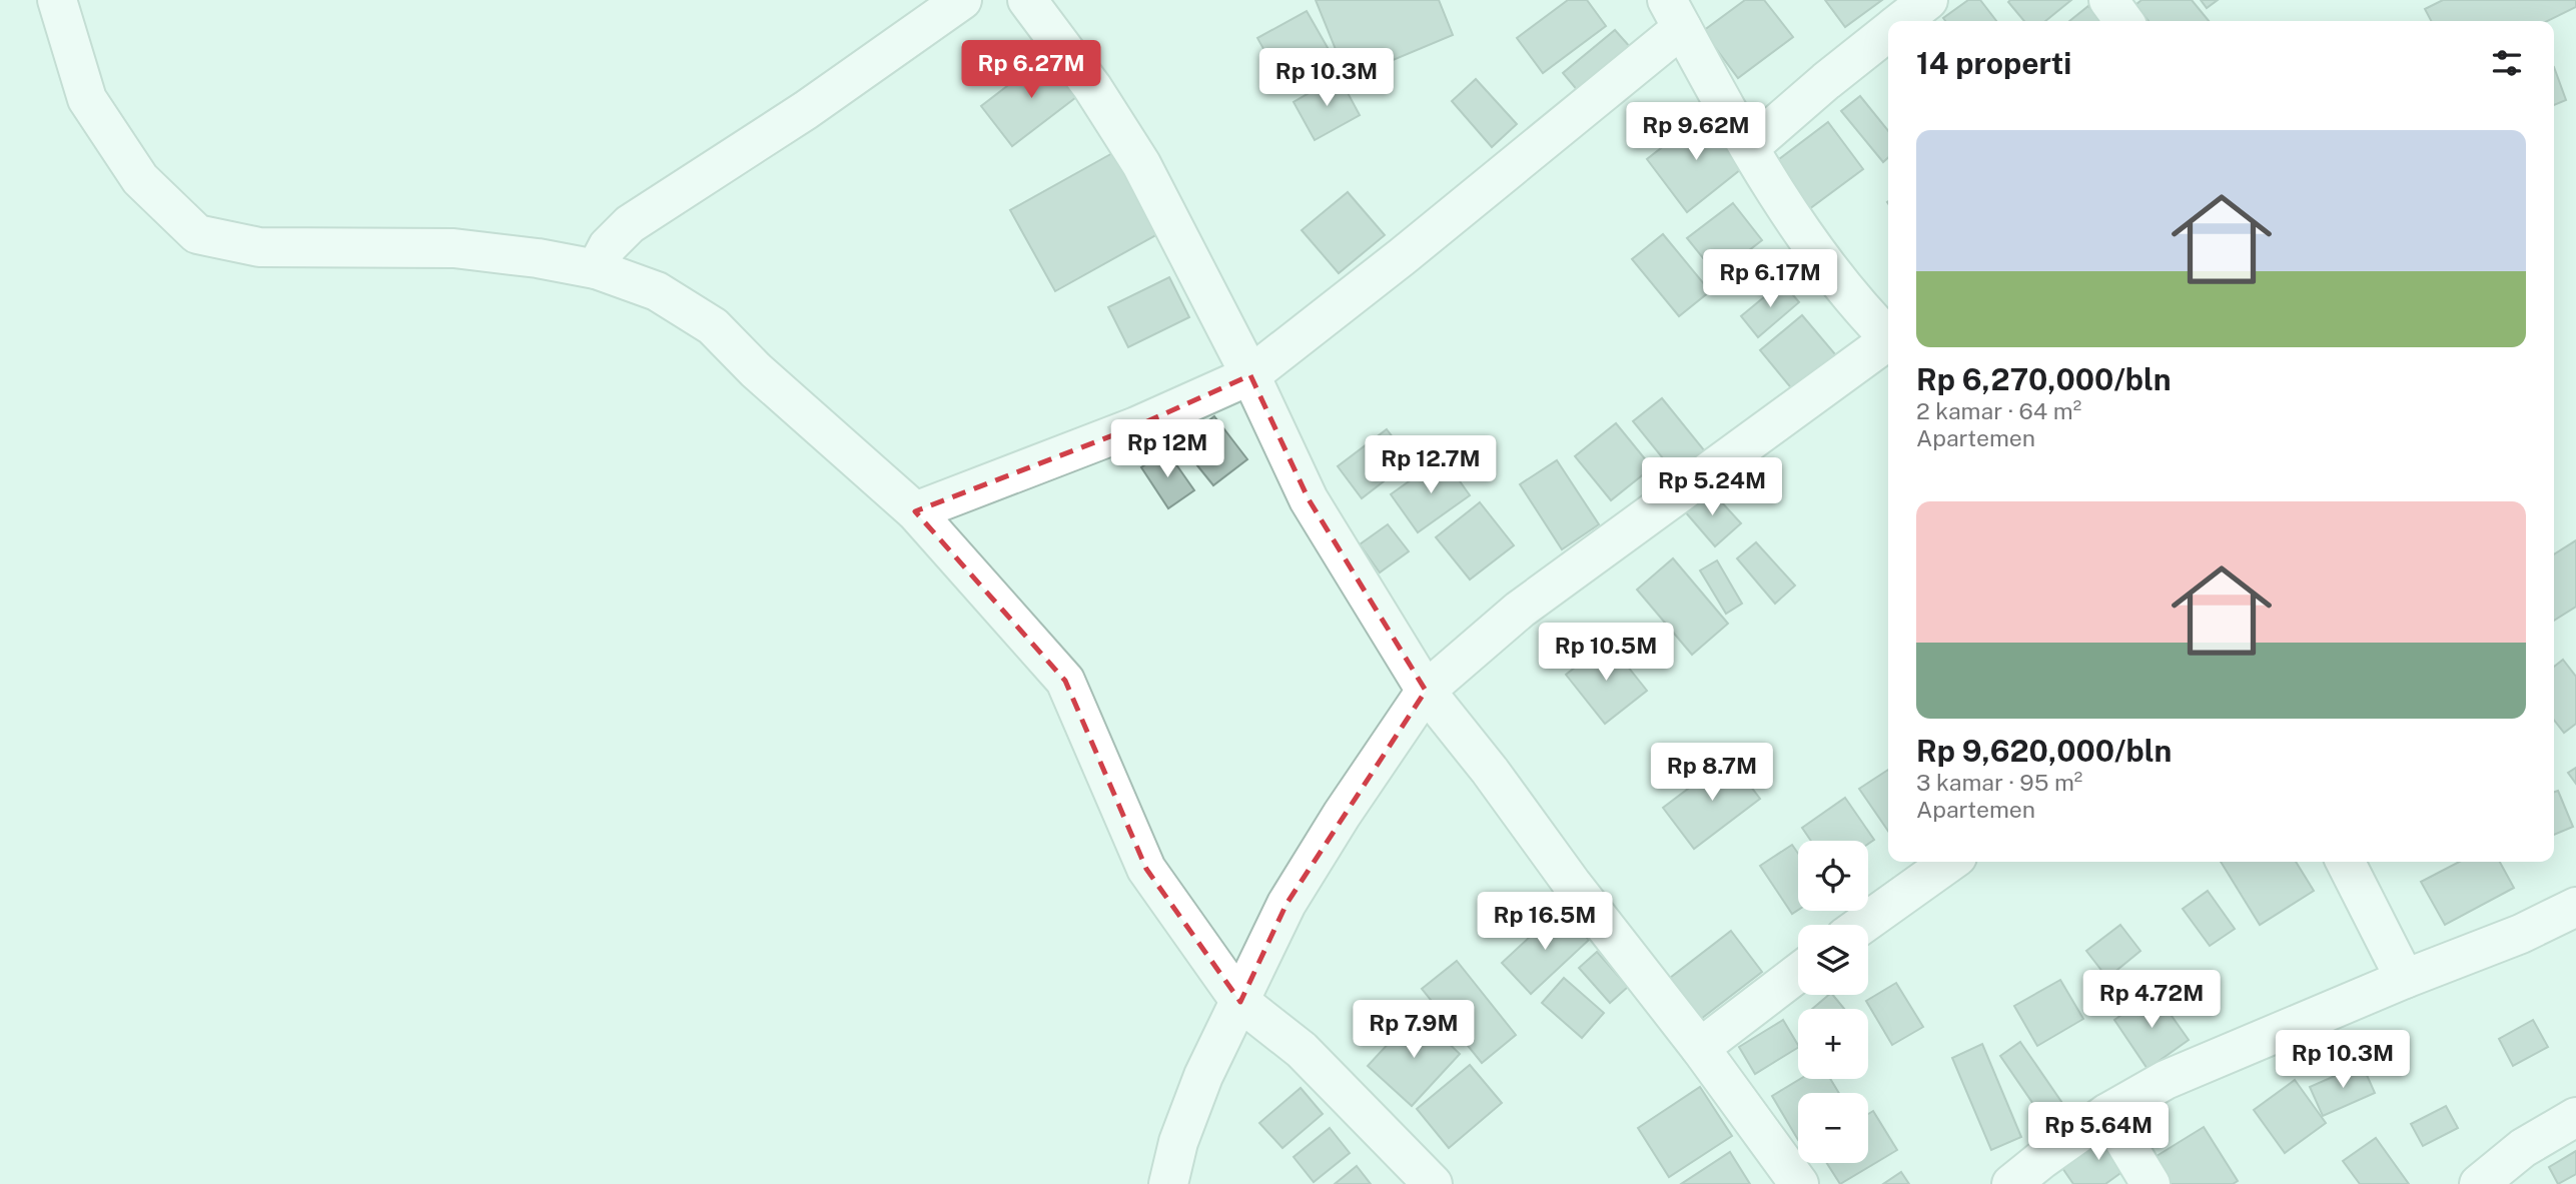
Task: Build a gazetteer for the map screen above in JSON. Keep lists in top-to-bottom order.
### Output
{
  "page": {
    "heading": "14 properti",
    "price": [
      "Rp 6.27M",
      "Rp 10.3M",
      "Rp 9.62M",
      "Rp 6.17M",
      "Rp 12M",
      "Rp 12.7M",
      "Rp 5.24M",
      "Rp 10.5M",
      "Rp 8.7M",
      "Rp 16.5M",
      "Rp 4.72M",
      "Rp 7.9M",
      "Rp 10.3M",
      "Rp 5.64M"
    ],
    "list": [
      {
        "name": "Rp 6,270,000/bln",
        "note": "2 kamar · 64 m² · Apartemen"
      },
      {
        "name": "Rp 9,620,000/bln",
        "note": "3 kamar · 95 m² · Apartemen"
      }
    ],
    "map_buttons": ["+", "−"]
  }
}
